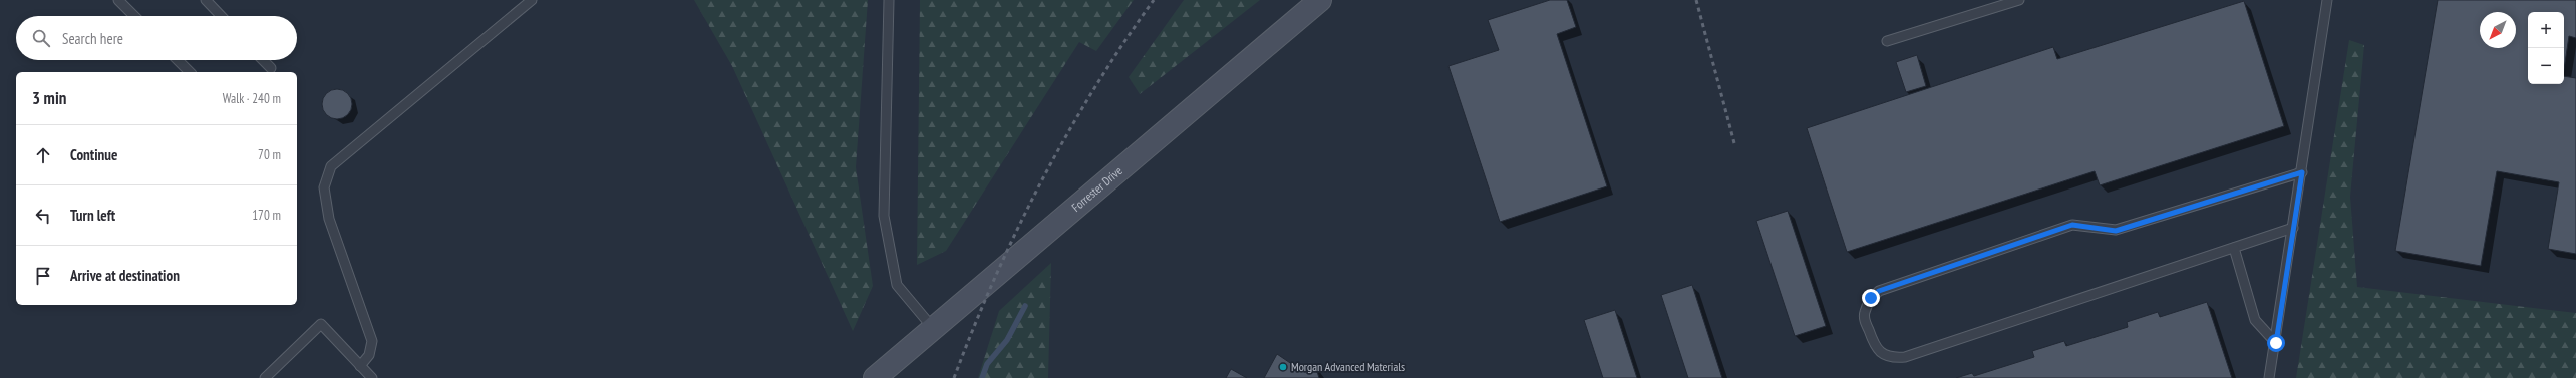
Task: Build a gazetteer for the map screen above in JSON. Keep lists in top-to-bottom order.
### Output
{
  "streets": {
    "street": ["Forrester Drive"]
  },
  "places": ["Morgan Advanced Materials"],
  "north": "bottom left",
  "page": {
    "map_buttons": ["+", "−"],
    "search": "Search here",
    "heading": ["3 min", "Walk · 240 m"],
    "list": [
      ["Continue", "70 m"],
      ["Turn left", "170 m"],
      "Arrive at destination"
    ]
  }
}
